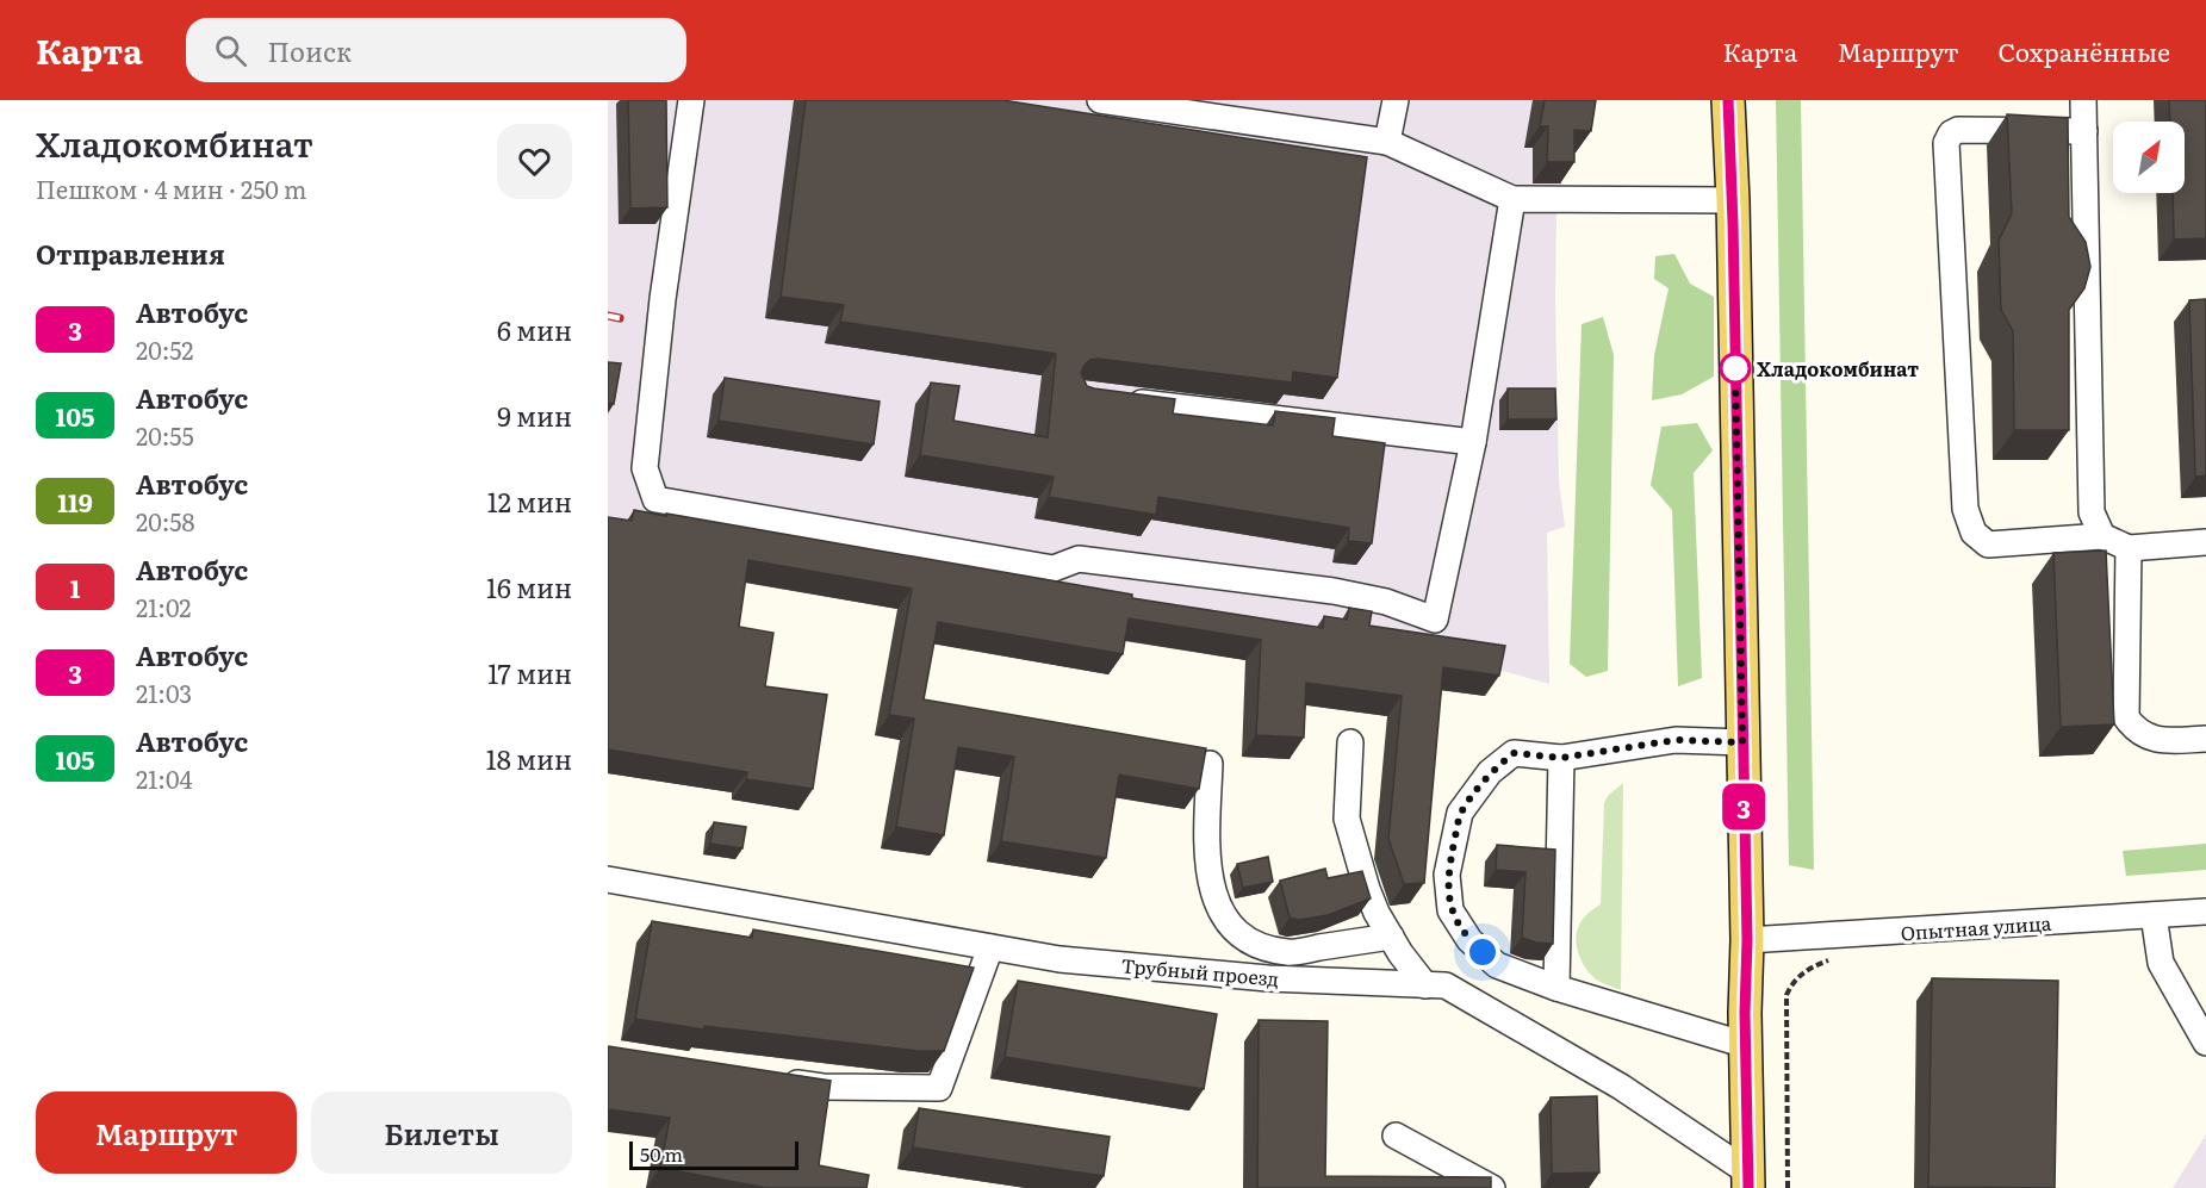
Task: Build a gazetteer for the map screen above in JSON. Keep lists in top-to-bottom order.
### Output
{
  "streets": {
    "street": ["Опытная улица", "Трубный проезд"]
  },
  "places": ["Хладокомбинат"],
  "lines": ["bus line 3"],
  "scale_bar": "50 m",
  "north": "top right",
  "page": {
    "header": "Карта",
    "search": "Поиск",
    "nav": ["Карта", "Маршрут", "Сохранённые"],
    "heading": [
      ["Хладокомбинат", "Пешком · 4 мин · 250 m"],
      "Отправления"
    ],
    "on_map": "3",
    "list": [
      {
        "mark": "3",
        "name": "Автобус",
        "note": "20:52",
        "value": "6 мин"
      },
      {
        "mark": "105",
        "name": "Автобус",
        "note": "20:55",
        "value": "9 мин"
      },
      {
        "mark": "119",
        "name": "Автобус",
        "note": "20:58",
        "value": "12 мин"
      },
      {
        "mark": "1",
        "name": "Автобус",
        "note": "21:02",
        "value": "16 мин"
      },
      {
        "mark": "3",
        "name": "Автобус",
        "note": "21:03",
        "value": "17 мин"
      },
      {
        "mark": "105",
        "name": "Автобус",
        "note": "21:04",
        "value": "18 мин"
      }
    ],
    "buttons": ["Маршрут", "Билеты"],
    "scale": "50 m"
  }
}
